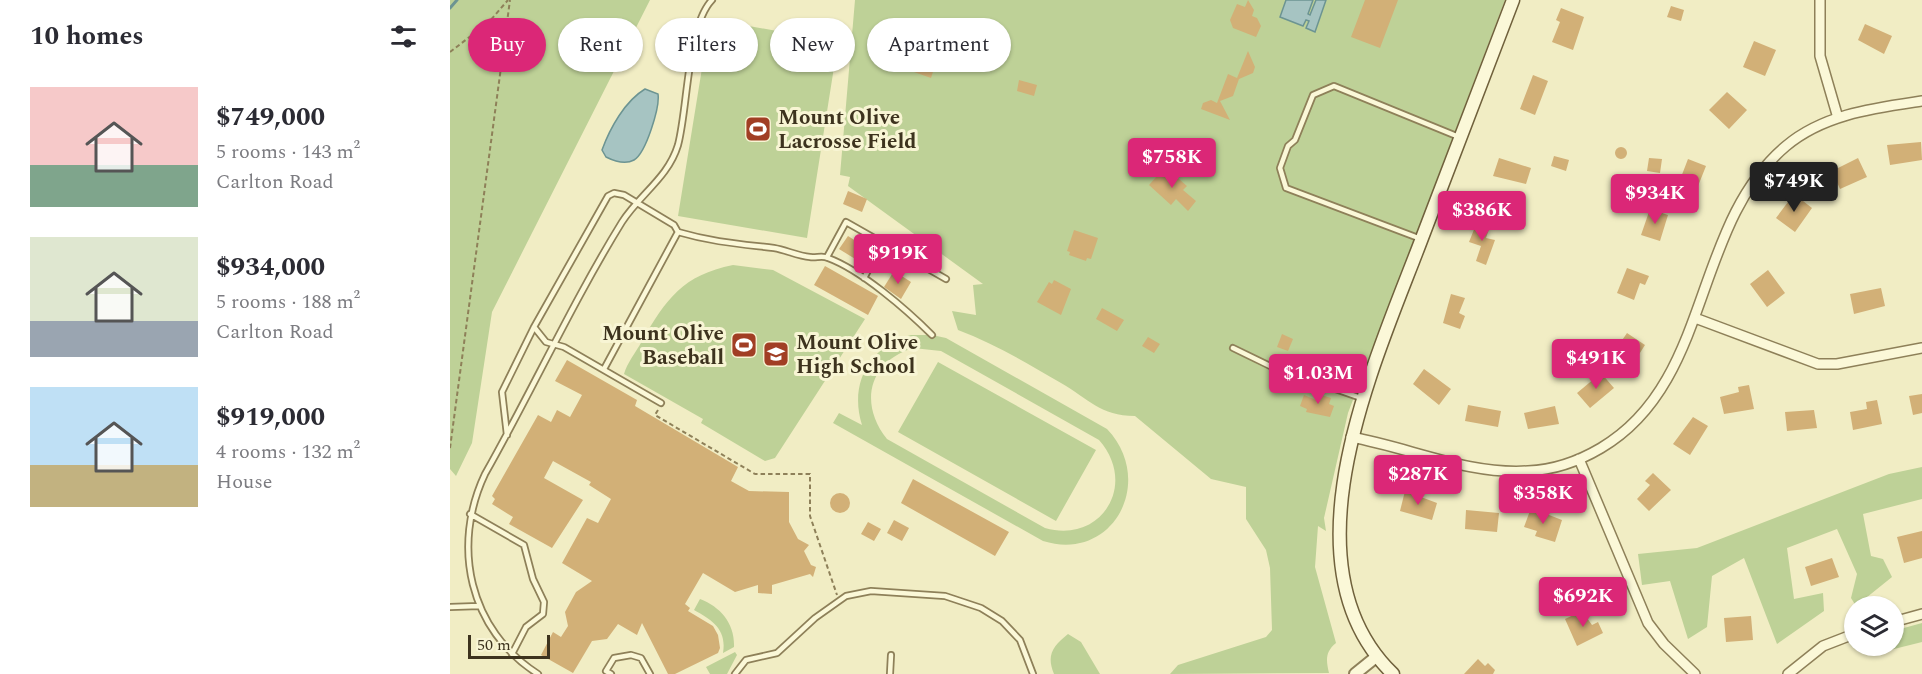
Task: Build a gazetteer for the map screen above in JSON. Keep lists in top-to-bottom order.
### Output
{
  "places": {
    "sports": ["Mount Olive Lacrosse Field", "Mount Olive Baseball"],
    "school or university": ["Mount Olive High School"]
  },
  "scale_bar": "50 m",
  "page": {
    "heading": "10 homes",
    "chip": [
      "Buy",
      "Rent",
      "Filters",
      "New",
      "Apartment"
    ],
    "list": [
      {
        "name": "$749,000",
        "note": "5 rooms · 143 m² · Carlton Road"
      },
      {
        "name": "$934,000",
        "note": "5 rooms · 188 m² · Carlton Road"
      },
      {
        "name": "$919,000",
        "note": "4 rooms · 132 m² · House"
      }
    ],
    "price": [
      "$758K",
      "$749K",
      "$934K",
      "$386K",
      "$919K",
      "$491K",
      "$1.03M",
      "$287K",
      "$358K",
      "$692K"
    ],
    "scale": "50 m"
  }
}
